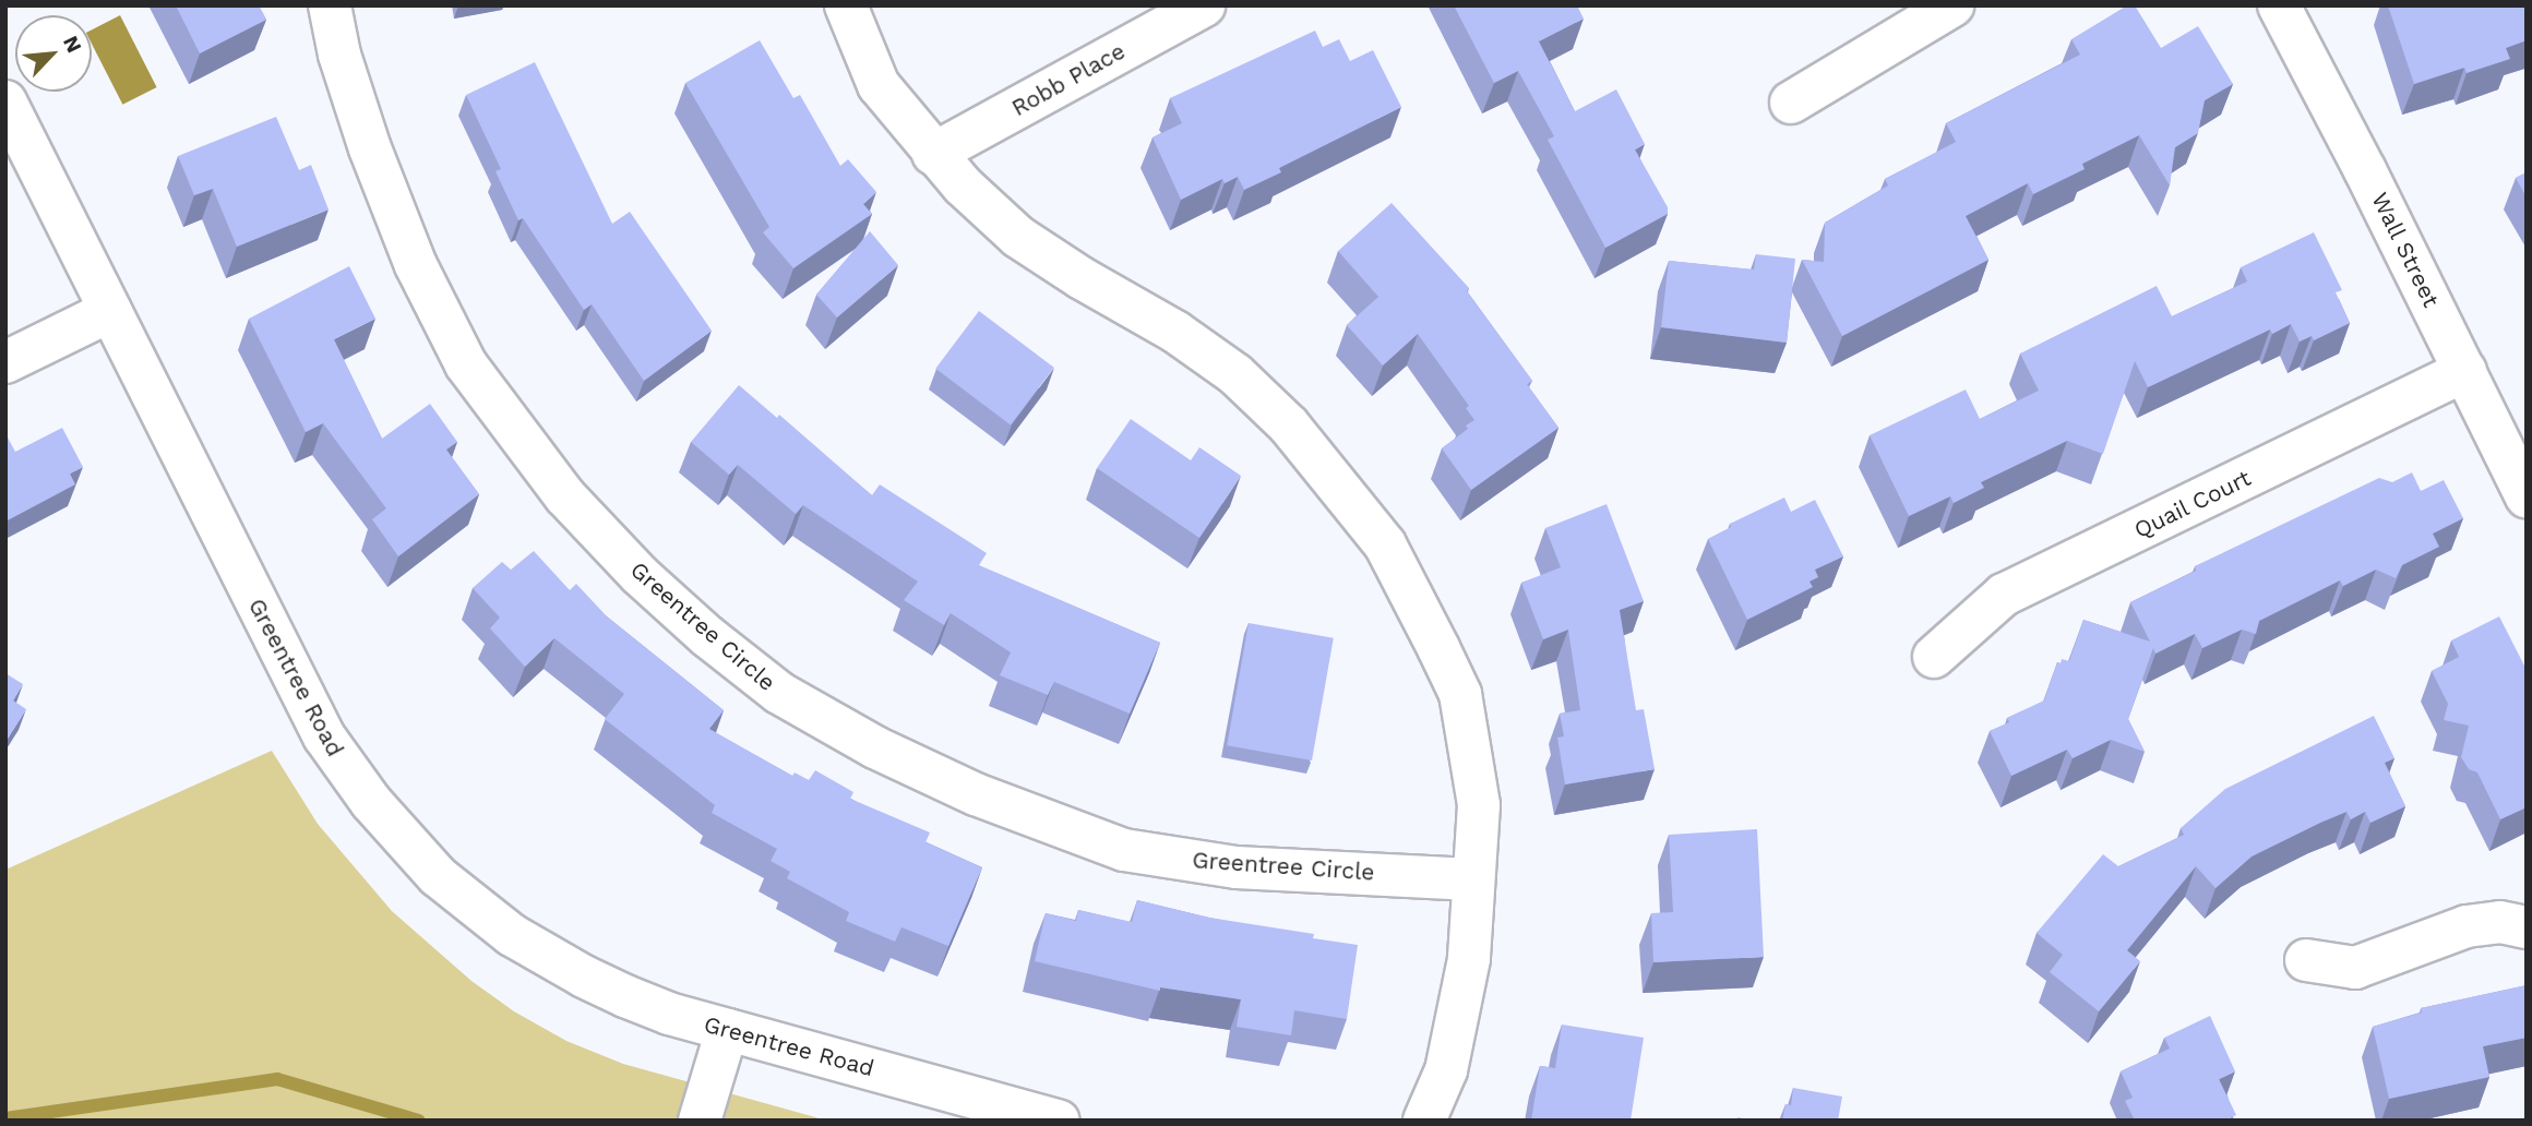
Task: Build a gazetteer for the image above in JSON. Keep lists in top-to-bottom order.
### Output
{
  "streets": {
    "street": [
      "Robb Place",
      "Wall Street",
      "Quail Court",
      "Greentree Circle",
      "Greentree Road"
    ]
  },
  "crossings": [
    ["Wall Street", "Quail Court"]
  ],
  "north": "top right"
}
